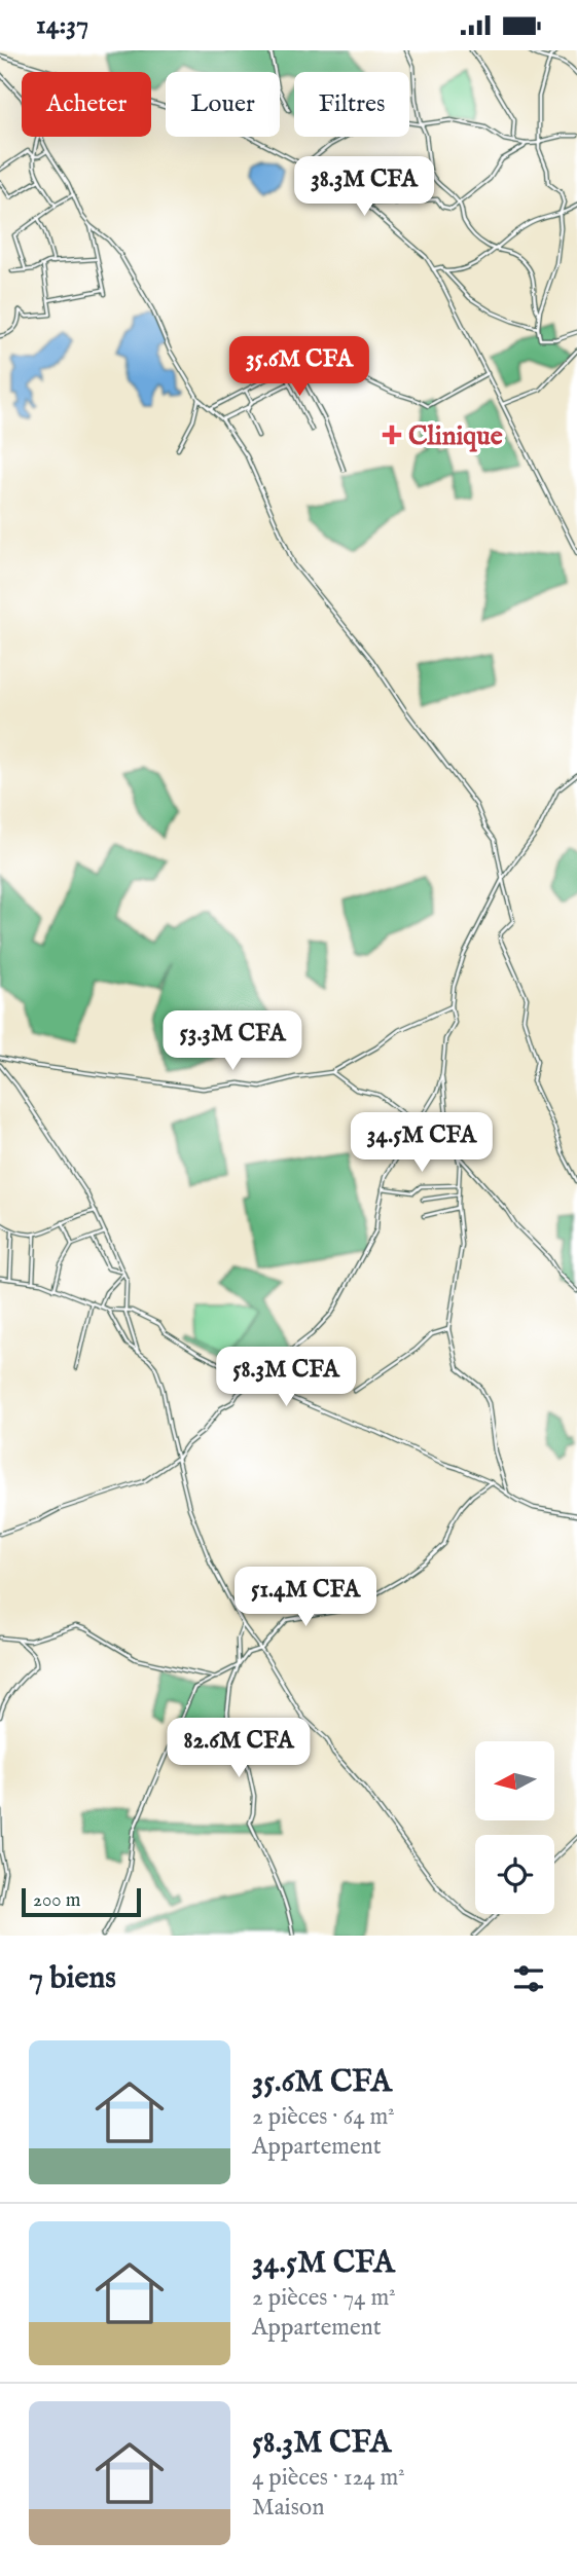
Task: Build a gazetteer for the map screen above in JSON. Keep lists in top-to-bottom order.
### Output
{
  "places": {
    "health": ["Clinique"]
  },
  "scale_bar": "200 m",
  "north": "left",
  "page": {
    "status": "14:37",
    "chip": ["Acheter", "Louer", "Filtres"],
    "price": [
      "38.3M CFA",
      "35.6M CFA",
      "53.3M CFA",
      "34.5M CFA",
      "58.3M CFA",
      "51.4M CFA",
      "82.6M CFA"
    ],
    "scale": "200 m",
    "heading": "7 biens",
    "list": [
      {
        "name": "35.6M CFA",
        "note": "2 pièces · 64 m² · Appartement"
      },
      {
        "name": "34.5M CFA",
        "note": "2 pièces · 74 m² · Appartement"
      },
      {
        "name": "58.3M CFA",
        "note": "4 pièces · 124 m² · Maison"
      }
    ]
  }
}
